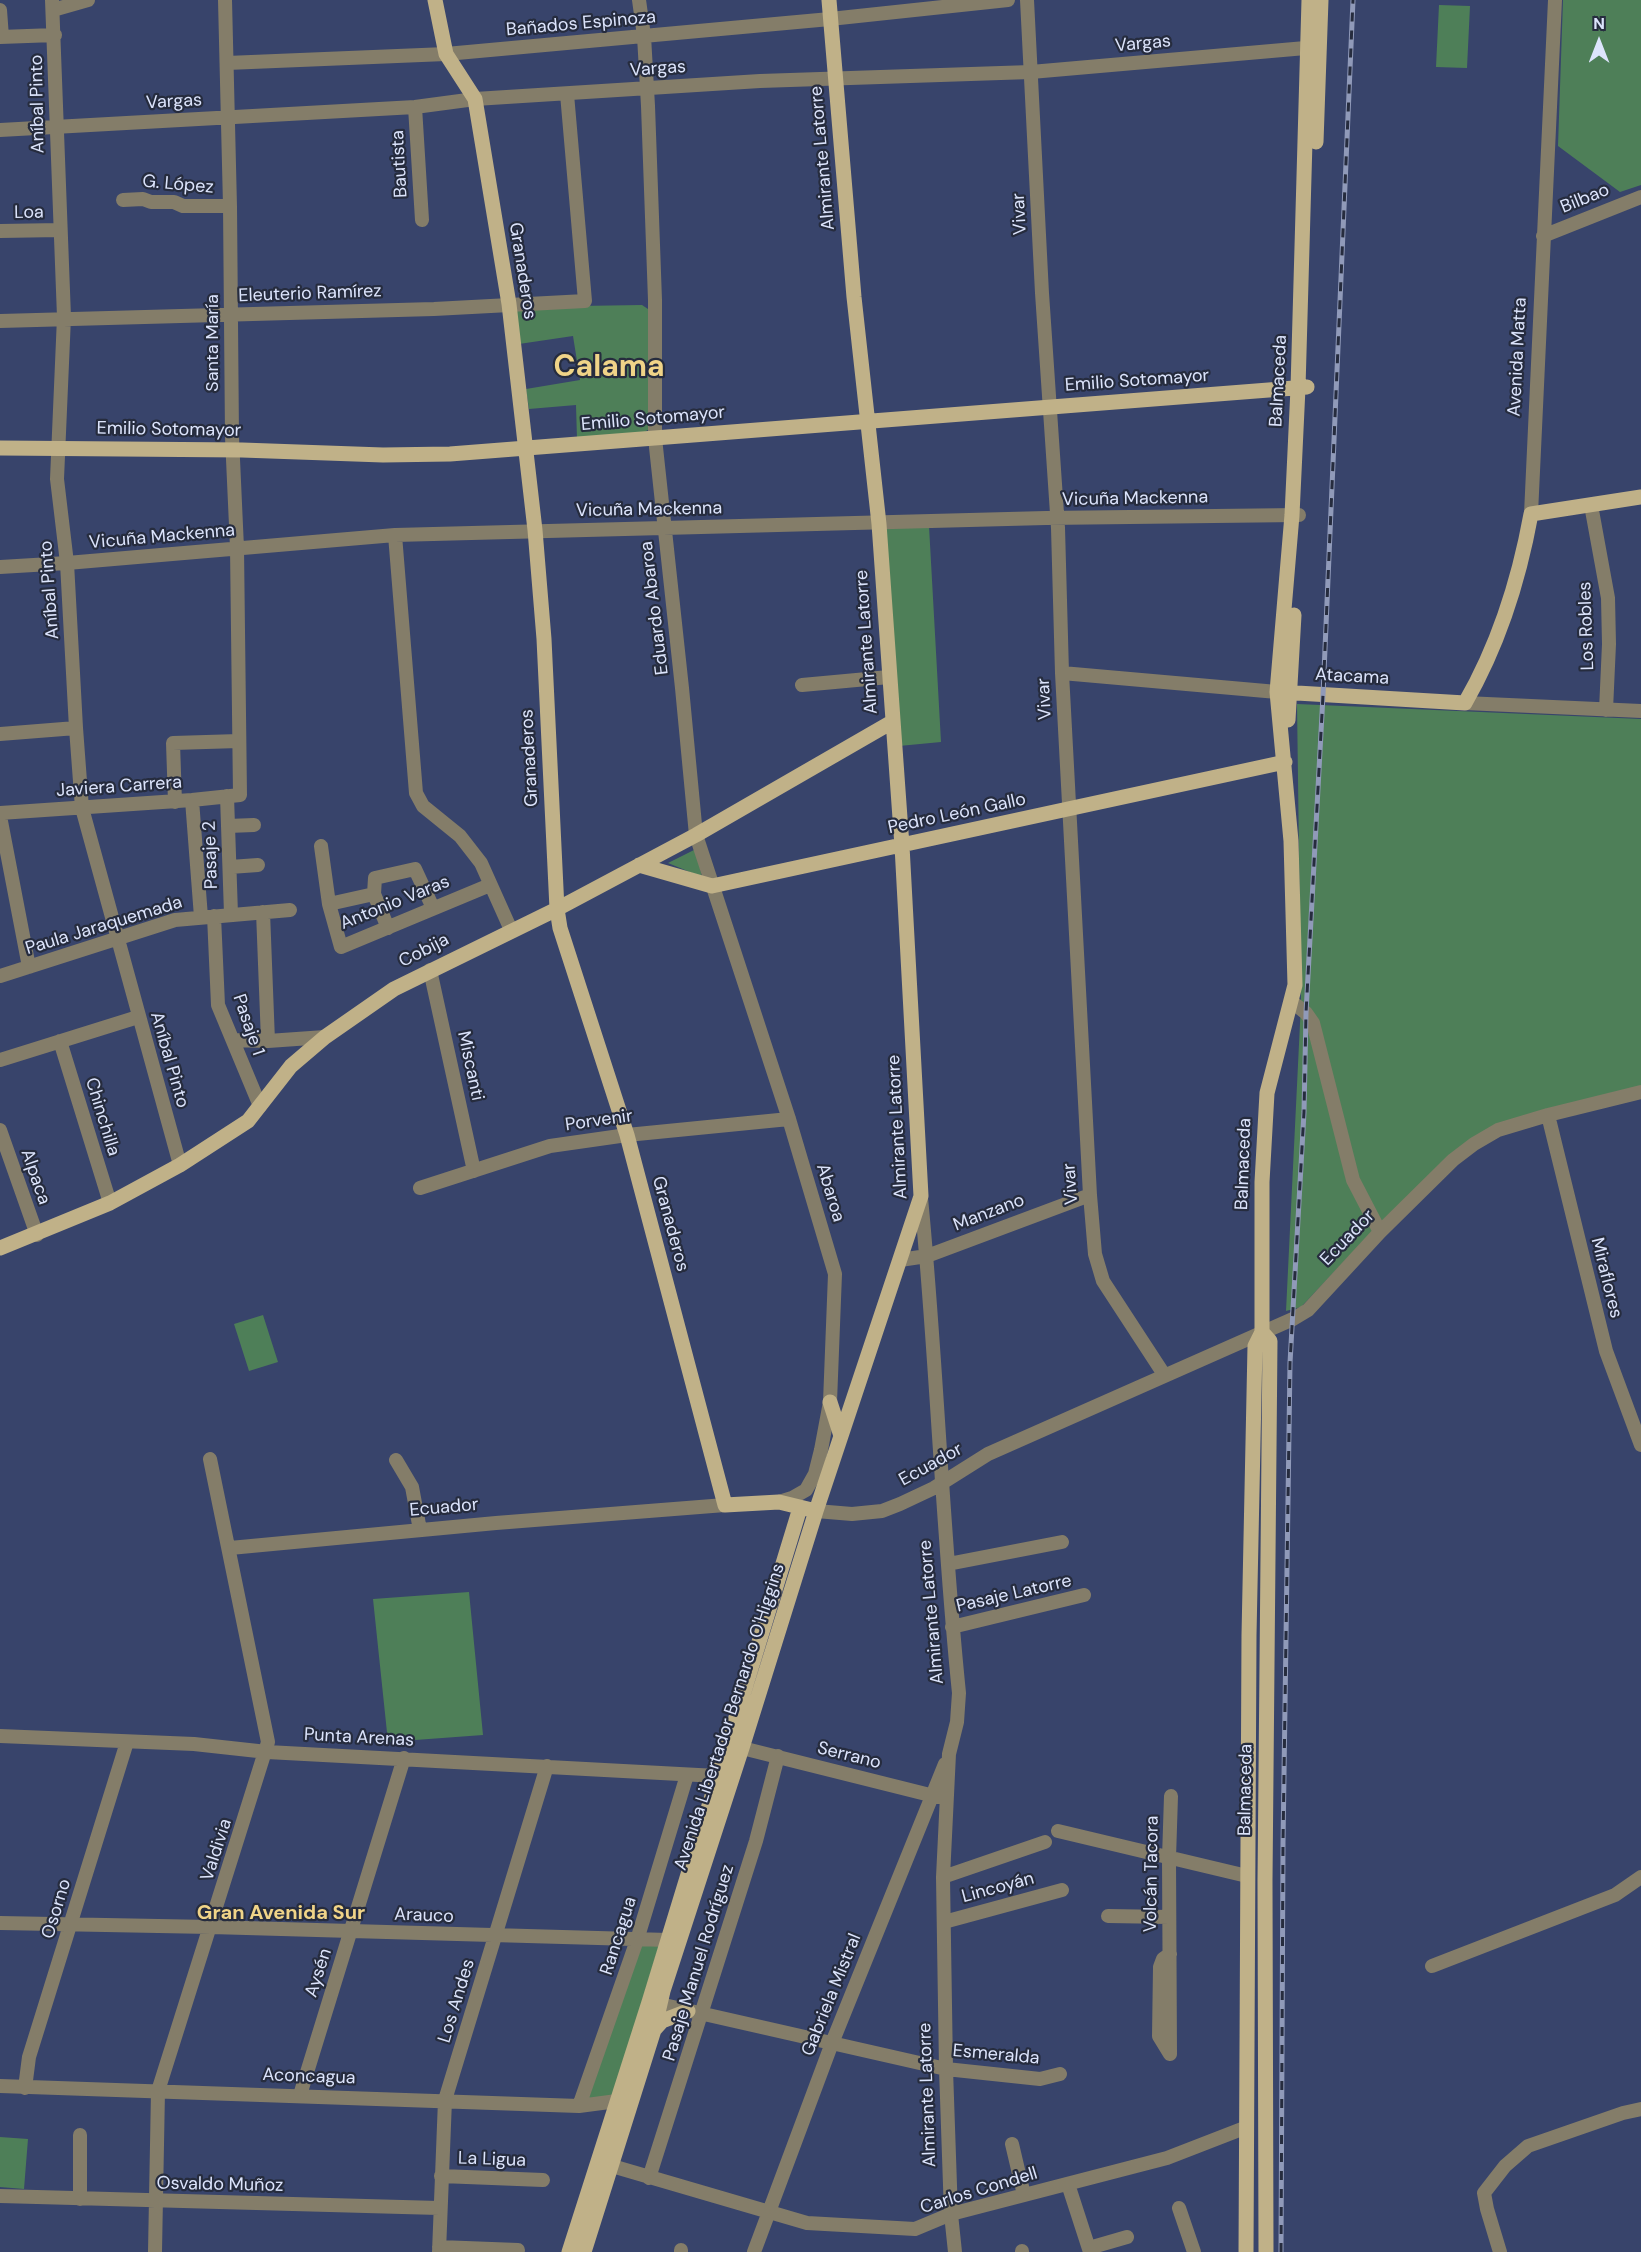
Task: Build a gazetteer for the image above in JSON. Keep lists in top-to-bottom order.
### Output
{
  "streets": {
    "main road": [
      "Almirante Latorre",
      "Granaderos",
      "Avenida Matta",
      "Emilio Sotomayor",
      "Balmaceda",
      "Atacama",
      "Pedro León Gallo",
      "Cobija",
      "Ecuador",
      "Avenida Libertador Bernardo O'Higgins"
    ],
    "street": [
      "Bañados Espinoza",
      "Vargas",
      "Aníbal Pinto",
      "Bautista",
      "G. López",
      "Bilbao",
      "Loa",
      "Vivar",
      "Eleuterio Ramírez",
      "Santa María",
      "Vicuña Mackenna",
      "Eduardo Abaroa",
      "Los Robles",
      "Javiera Carrera",
      "Pasaje 2",
      "Antonio Varas",
      "Paula Jaraquemada",
      "Pasaje 1",
      "Miscanti",
      "Chinchilla",
      "Porvenir",
      "Alpaca",
      "Abaroa",
      "Manzano",
      "Miraflores",
      "Pasaje Latorre",
      "Punta Arenas",
      "Serrano",
      "Valdivia",
      "Volcán Tacora",
      "Lincoyán",
      "Osorno",
      "Arauco",
      "Rancagua",
      "Pasaje Manuel Rodríguez",
      "Aysén",
      "Gabriela Mistral",
      "Los Andes",
      "Esmeralda",
      "Aconcagua",
      "La Ligua",
      "Osvaldo Muñoz",
      "Carlos Condell"
    ]
  },
  "crossings": [
    ["Bañados Espinoza", "Almirante Latorre"],
    ["Bañados Espinoza", "Granaderos"],
    ["Bañados Espinoza", "Santa María"],
    ["Bañados Espinoza", "Eduardo Abaroa"],
    ["Vargas", "Aníbal Pinto"],
    ["Vargas", "Almirante Latorre"],
    ["Vargas", "Bautista"],
    ["Vargas", "Vivar"],
    ["Vargas", "Granaderos"],
    ["Vargas", "Eleuterio Ramírez"],
    ["Vargas", "Santa María"],
    ["Vargas", "Balmaceda"],
    ["Vargas", "Eduardo Abaroa"],
    ["Aníbal Pinto", "Loa"],
    ["Aníbal Pinto", "Eleuterio Ramírez"],
    ["Aníbal Pinto", "Emilio Sotomayor"],
    ["Aníbal Pinto", "Vicuña Mackenna"],
    ["Aníbal Pinto", "Javiera Carrera"],
    ["Aníbal Pinto", "Paula Jaraquemada"],
    ["Aníbal Pinto", "Cobija"],
    ["Almirante Latorre", "Emilio Sotomayor"],
    ["Almirante Latorre", "Vicuña Mackenna"],
    ["Almirante Latorre", "Pedro León Gallo"],
    ["Almirante Latorre", "Cobija"],
    ["Almirante Latorre", "Manzano"],
    ["Almirante Latorre", "Ecuador"],
    ["Almirante Latorre", "Pasaje Latorre"],
    ["Almirante Latorre", "Avenida Libertador Bernardo O'Higgins"],
    ["Almirante Latorre", "Serrano"],
    ["Almirante Latorre", "Lincoyán"],
    ["Almirante Latorre", "Gabriela Mistral"],
    ["Almirante Latorre", "Esmeralda"],
    ["Almirante Latorre", "Carlos Condell"],
    ["G. López", "Santa María"],
    ["Bilbao", "Avenida Matta"],
    ["Vivar", "Emilio Sotomayor"],
    ["Vivar", "Vicuña Mackenna"],
    ["Vivar", "Atacama"],
    ["Vivar", "Pedro León Gallo"],
    ["Vivar", "Manzano"],
    ["Vivar", "Ecuador"],
    ["Granaderos", "Eleuterio Ramírez"],
    ["Granaderos", "Emilio Sotomayor"],
    ["Granaderos", "Vicuña Mackenna"],
    ["Granaderos", "Cobija"],
    ["Granaderos", "Porvenir"],
    ["Granaderos", "Ecuador"],
    ["Eleuterio Ramírez", "Santa María"],
    ["Santa María", "Emilio Sotomayor"],
    ["Santa María", "Vicuña Mackenna"],
    ["Santa María", "Javiera Carrera"],
    ["Santa María", "Pasaje 2"],
    ["Avenida Matta", "Atacama"],
    ["Emilio Sotomayor", "Balmaceda"],
    ["Emilio Sotomayor", "Eduardo Abaroa"],
    ["Balmaceda", "Vicuña Mackenna"],
    ["Balmaceda", "Atacama"],
    ["Balmaceda", "Pedro León Gallo"],
    ["Balmaceda", "Ecuador"],
    ["Balmaceda", "Carlos Condell"],
    ["Vicuña Mackenna", "Eduardo Abaroa"],
    ["Eduardo Abaroa", "Pedro León Gallo"],
    ["Eduardo Abaroa", "Cobija"],
    ["Eduardo Abaroa", "Abaroa"],
    ["Los Robles", "Atacama"],
    ["Javiera Carrera", "Pasaje 2"],
    ["Javiera Carrera", "Pasaje 1"],
    ["Pedro León Gallo", "Cobija"],
    ["Pedro León Gallo", "Abaroa"],
    ["Pasaje 2", "Paula Jaraquemada"],
    ["Paula Jaraquemada", "Pasaje 1"],
    ["Cobija", "Pasaje 1"],
    ["Cobija", "Miscanti"],
    ["Cobija", "Chinchilla"],
    ["Cobija", "Alpaca"],
    ["Miscanti", "Porvenir"],
    ["Porvenir", "Abaroa"],
    ["Abaroa", "Ecuador"],
    ["Manzano", "Avenida Libertador Bernardo O'Higgins"],
    ["Ecuador", "Miraflores"],
    ["Ecuador", "Avenida Libertador Bernardo O'Higgins"],
    ["Ecuador", "Valdivia"],
    ["Avenida Libertador Bernardo O'Higgins", "Punta Arenas"],
    ["Avenida Libertador Bernardo O'Higgins", "Serrano"],
    ["Avenida Libertador Bernardo O'Higgins", "Arauco"],
    ["Avenida Libertador Bernardo O'Higgins", "Esmeralda"],
    ["Avenida Libertador Bernardo O'Higgins", "Aconcagua"],
    ["Avenida Libertador Bernardo O'Higgins", "Carlos Condell"],
    ["Punta Arenas", "Valdivia"],
    ["Punta Arenas", "Osorno"],
    ["Punta Arenas", "Rancagua"],
    ["Punta Arenas", "Aysén"],
    ["Punta Arenas", "Los Andes"],
    ["Serrano", "Pasaje Manuel Rodríguez"],
    ["Serrano", "Gabriela Mistral"],
    ["Valdivia", "Arauco"],
    ["Valdivia", "Aconcagua"],
    ["Valdivia", "Osvaldo Muñoz"],
    ["Osorno", "Arauco"],
    ["Osorno", "Aconcagua"],
    ["Arauco", "Rancagua"],
    ["Arauco", "Aysén"],
    ["Arauco", "Los Andes"],
    ["Rancagua", "Aconcagua"],
    ["Pasaje Manuel Rodríguez", "Esmeralda"],
    ["Pasaje Manuel Rodríguez", "Carlos Condell"],
    ["Aysén", "Aconcagua"],
    ["Gabriela Mistral", "Esmeralda"],
    ["Gabriela Mistral", "Carlos Condell"],
    ["Los Andes", "Aconcagua"],
    ["Los Andes", "La Ligua"],
    ["Los Andes", "Osvaldo Muñoz"]
  ],
  "districts": ["Calama", "Gran Avenida Sur"],
  "north": "top"
}
